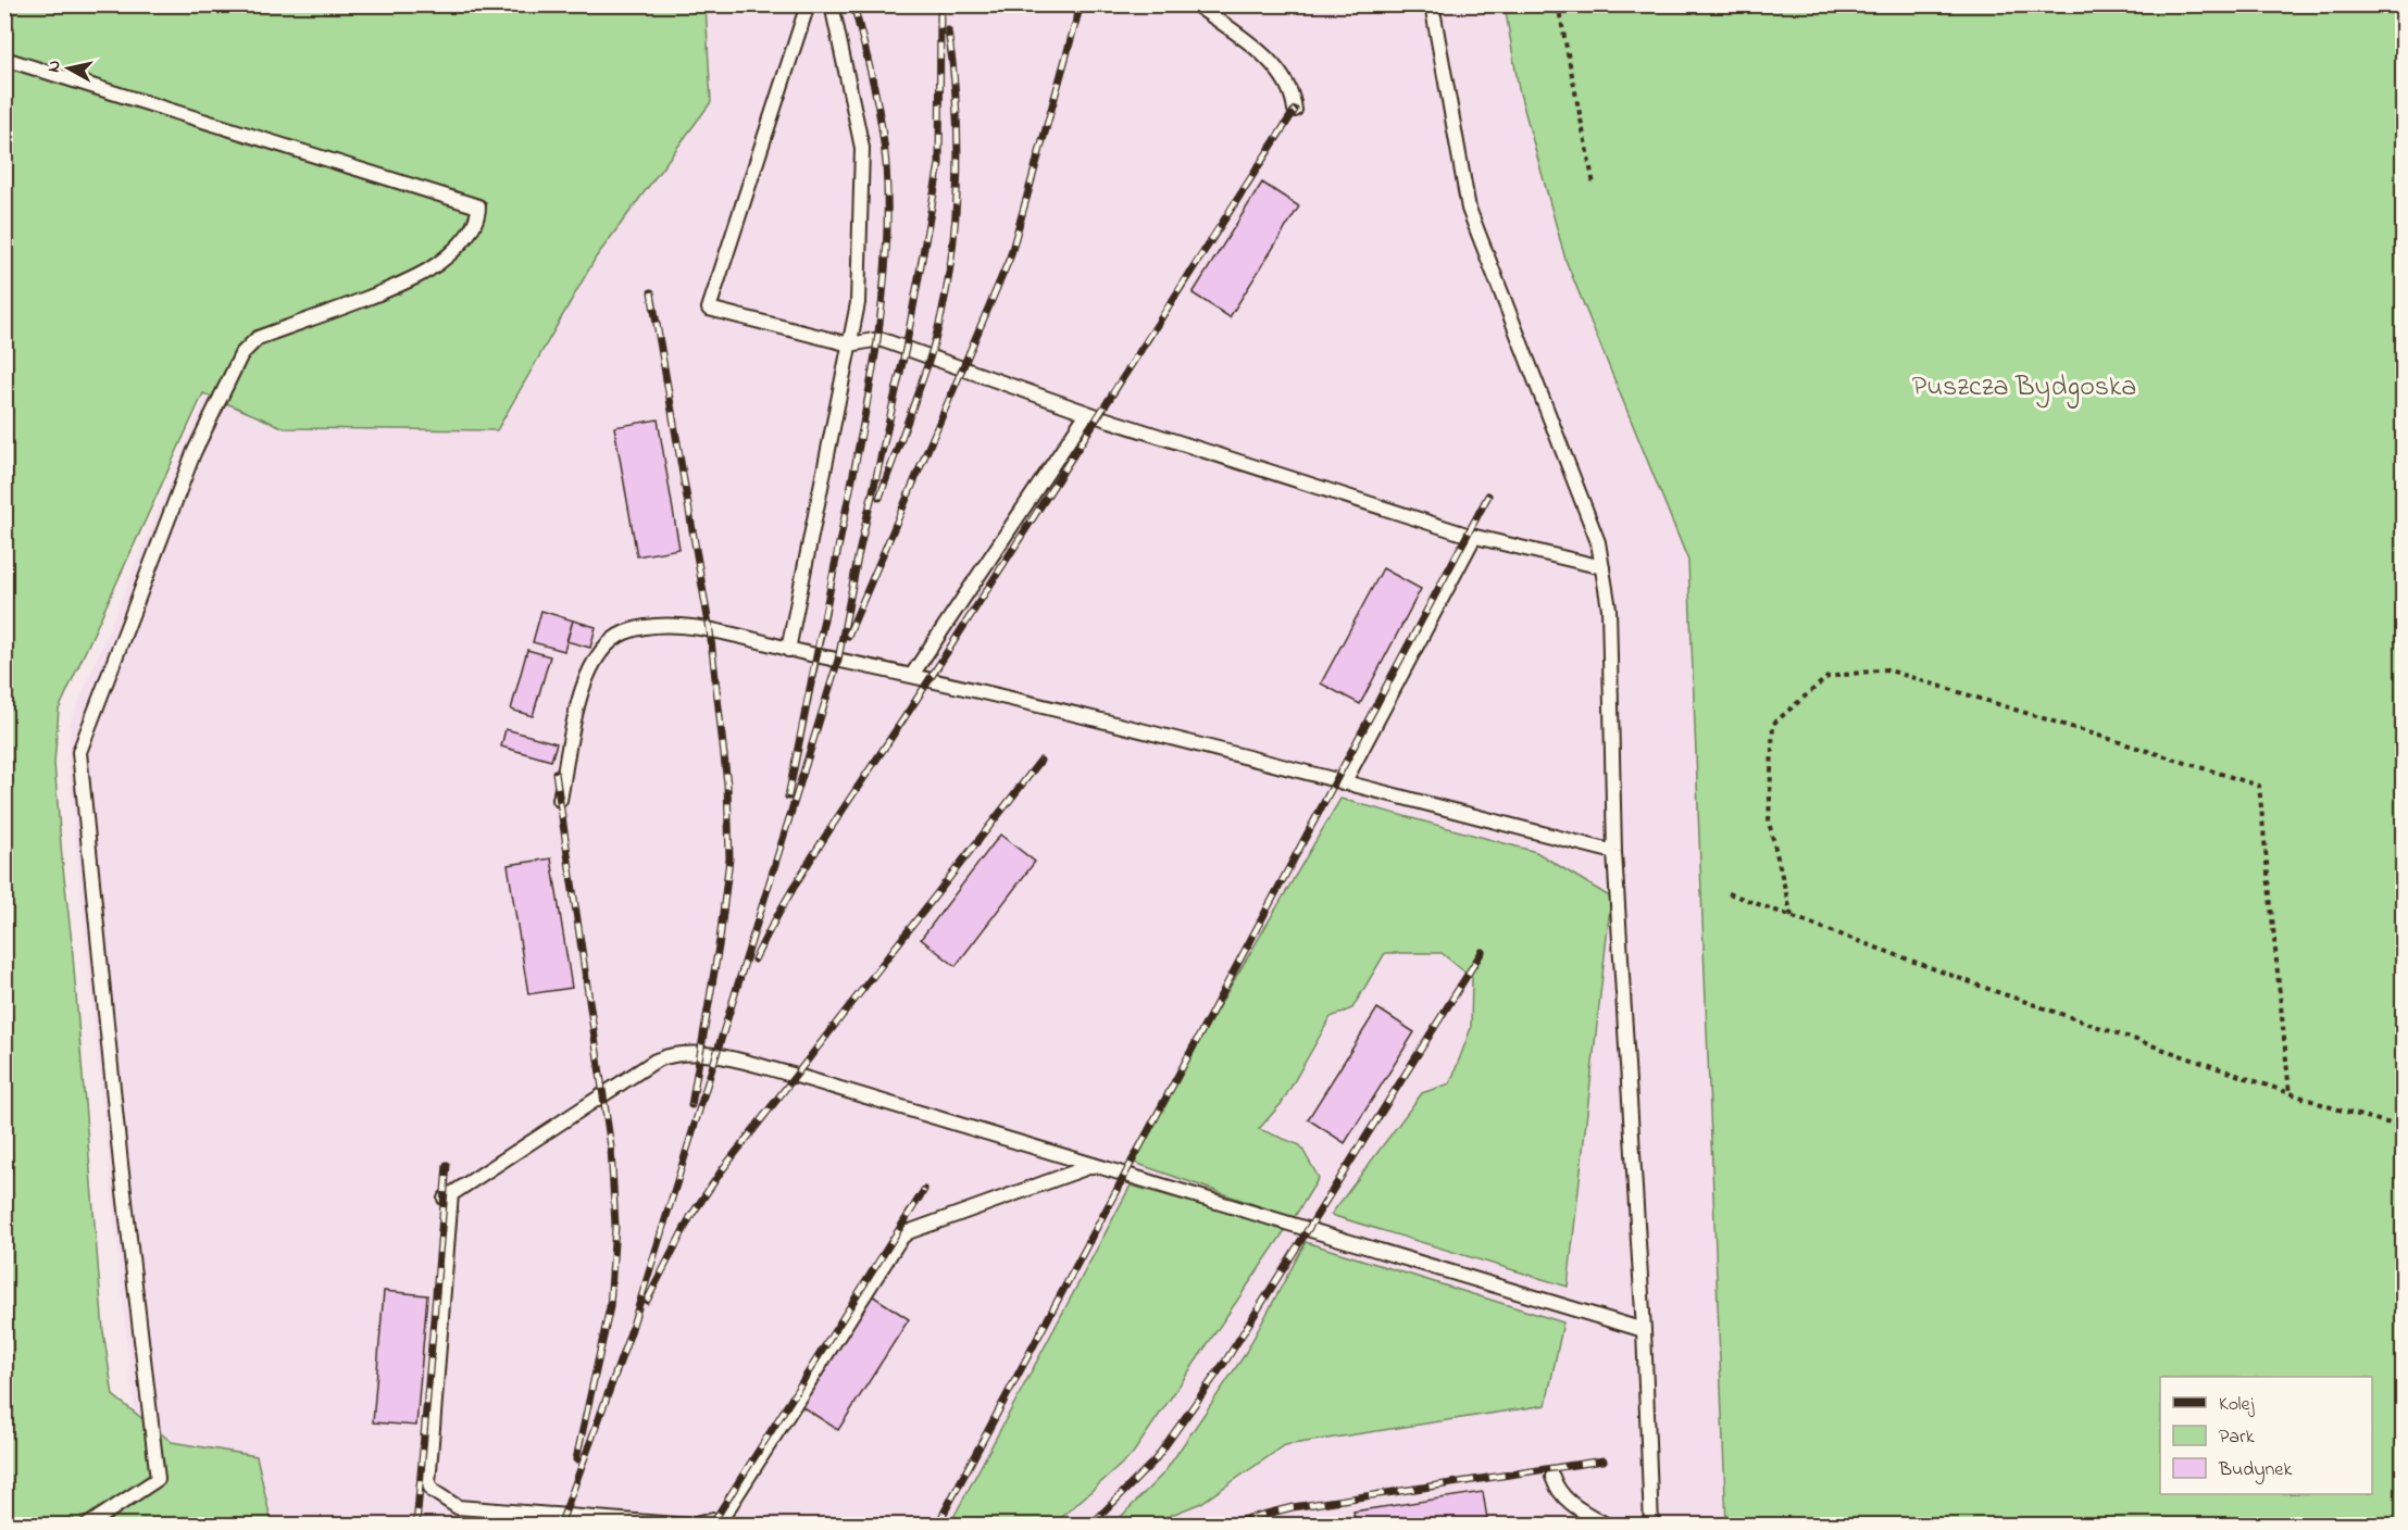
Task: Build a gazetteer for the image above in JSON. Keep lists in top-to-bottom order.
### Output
{
  "parks": ["Puszcza Bydgoska"],
  "legend": ["Kolej", "Park", "Budynek"],
  "north": "left"
}
